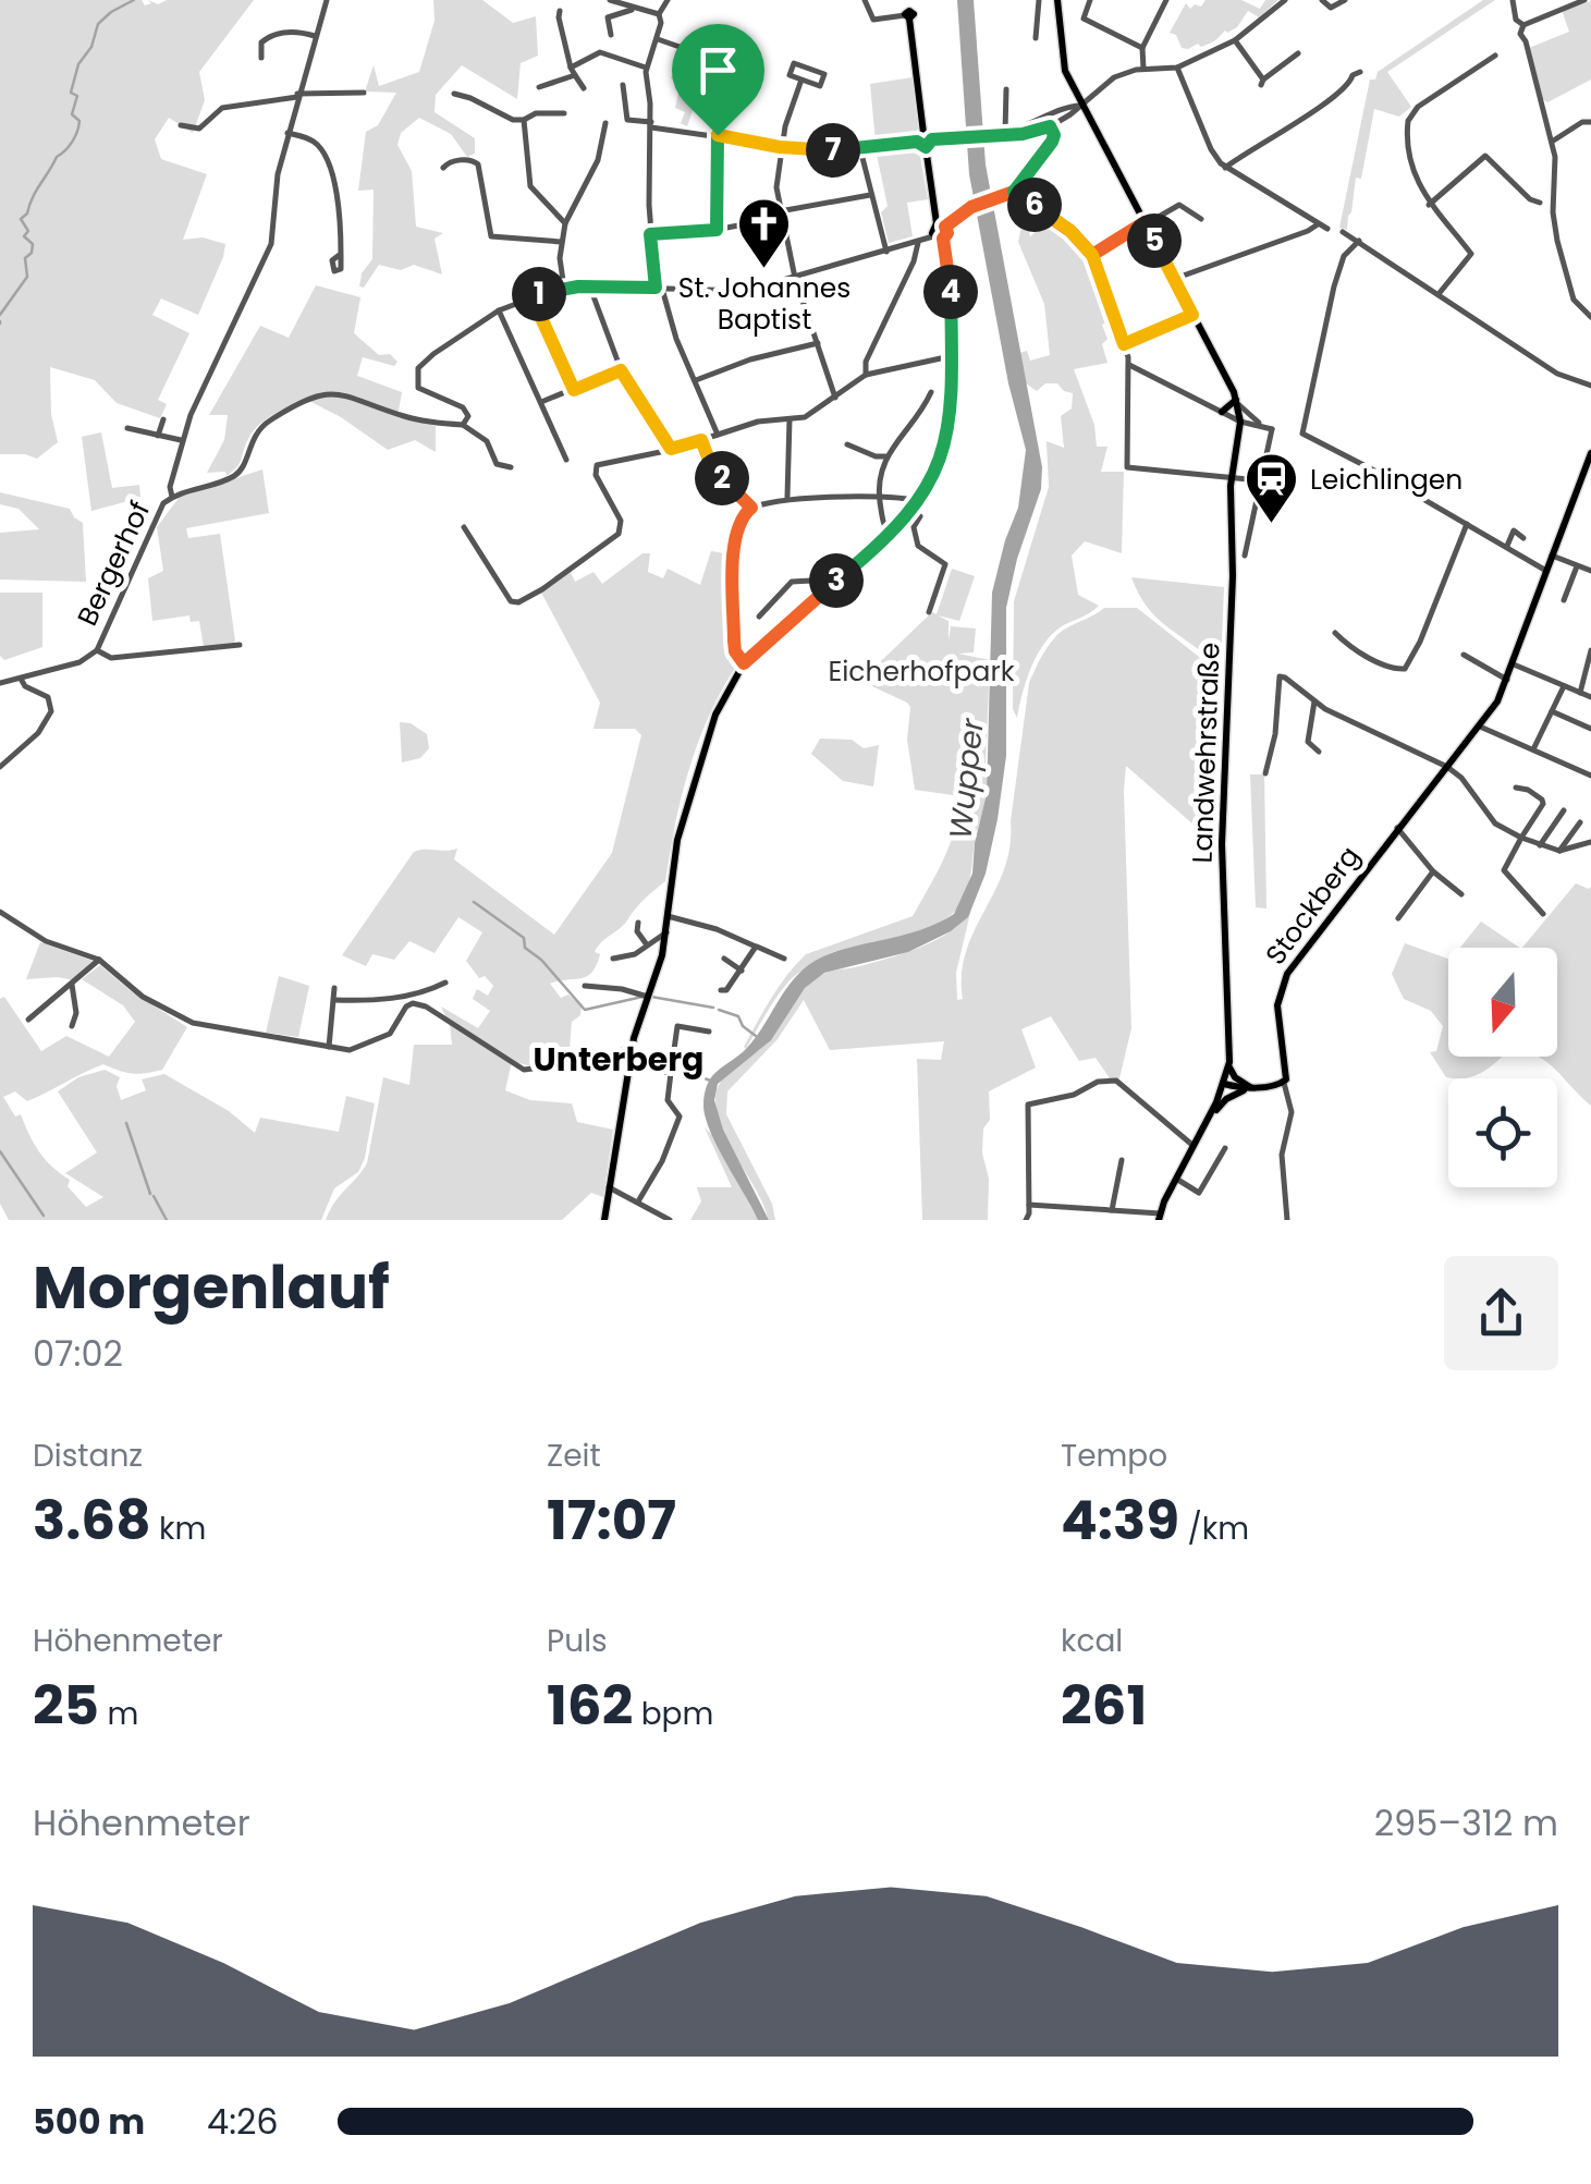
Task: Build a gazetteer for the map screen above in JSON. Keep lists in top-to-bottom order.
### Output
{
  "streets": {
    "main road": ["Landwehrstraße", "Stockberg"],
    "street": ["Bergerhof"]
  },
  "districts": ["Unterberg"],
  "water": ["Wupper"],
  "parks": ["Eicherhofpark"],
  "places": {
    "church": ["St. Johannes Baptist"],
    "station": ["Leichlingen"]
  },
  "north": "bottom",
  "page": {
    "pins": [
      "7",
      "6",
      "5",
      "4",
      "1",
      "2",
      "3"
    ],
    "heading": ["Morgenlauf", "07:02"],
    "stats": [
      ["Distanz", "3.68 km"],
      ["Zeit", "17:07"],
      ["Tempo", "4:39 /km"],
      ["Höhenmeter", "25 m"],
      ["Puls", "162 bpm"],
      ["kcal", "261"]
    ],
    "chart": ["Höhenmeter", "295–312 m"],
    "list": [
      {
        "name": "500 m",
        "note": "4:26"
      }
    ]
  }
}
